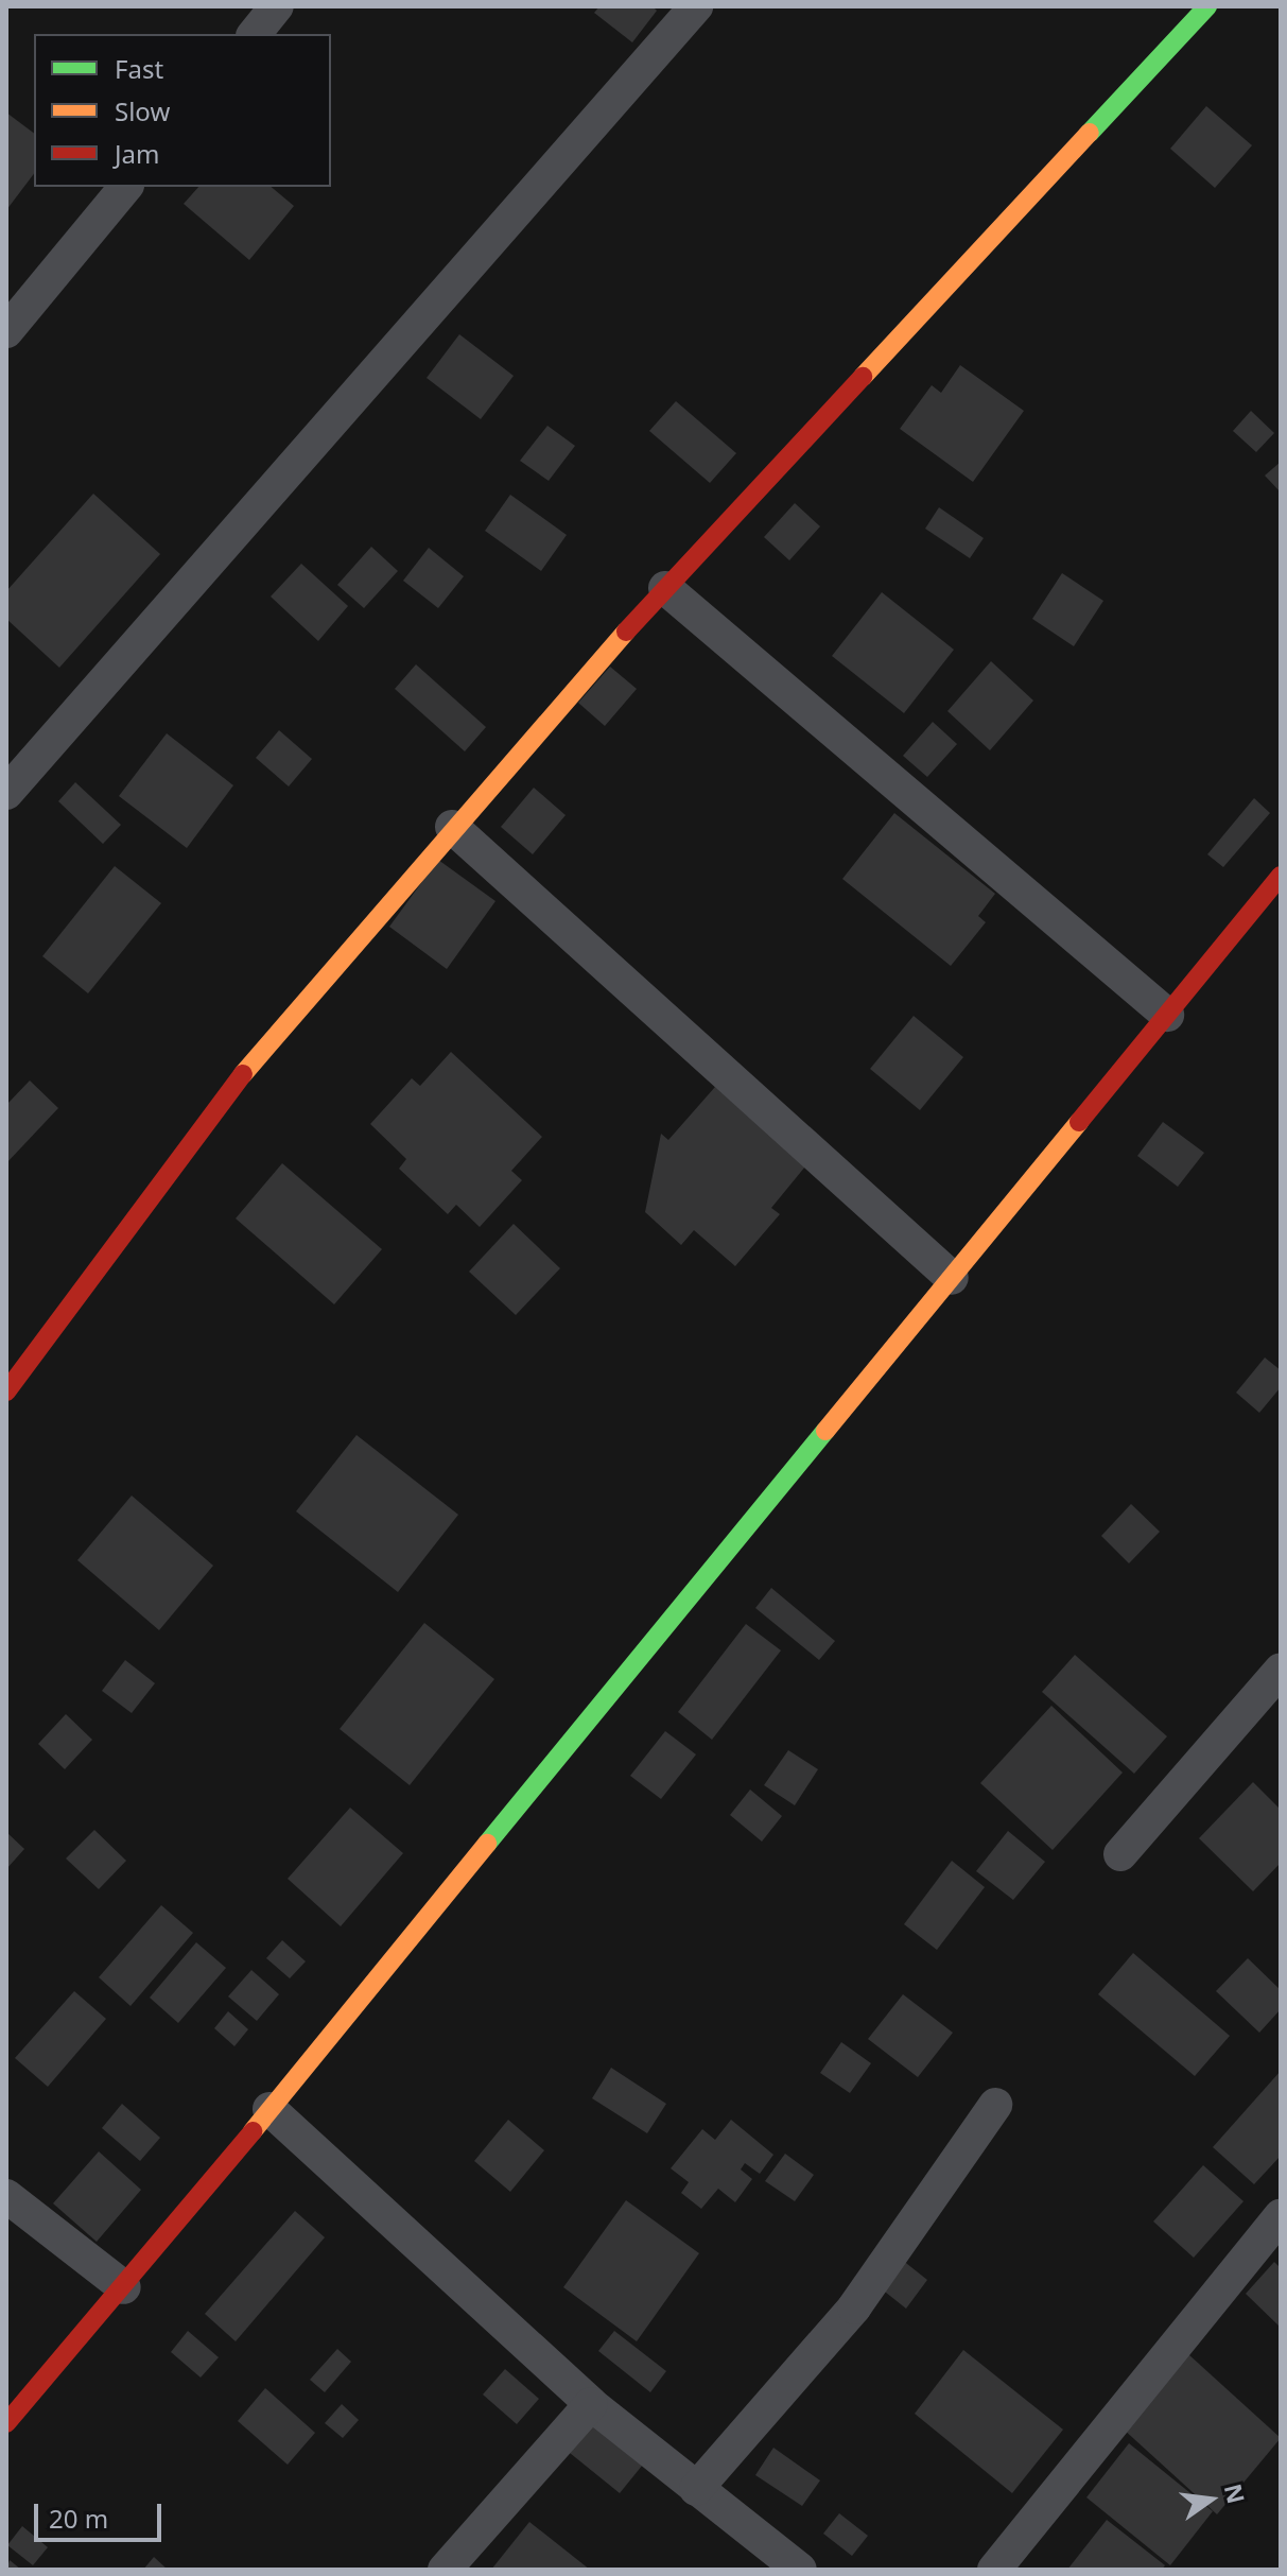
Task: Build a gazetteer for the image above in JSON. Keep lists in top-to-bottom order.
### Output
{
  "legend": ["Fast", "Slow", "Jam"],
  "scale_bar": "20 m",
  "north": "right"
}
